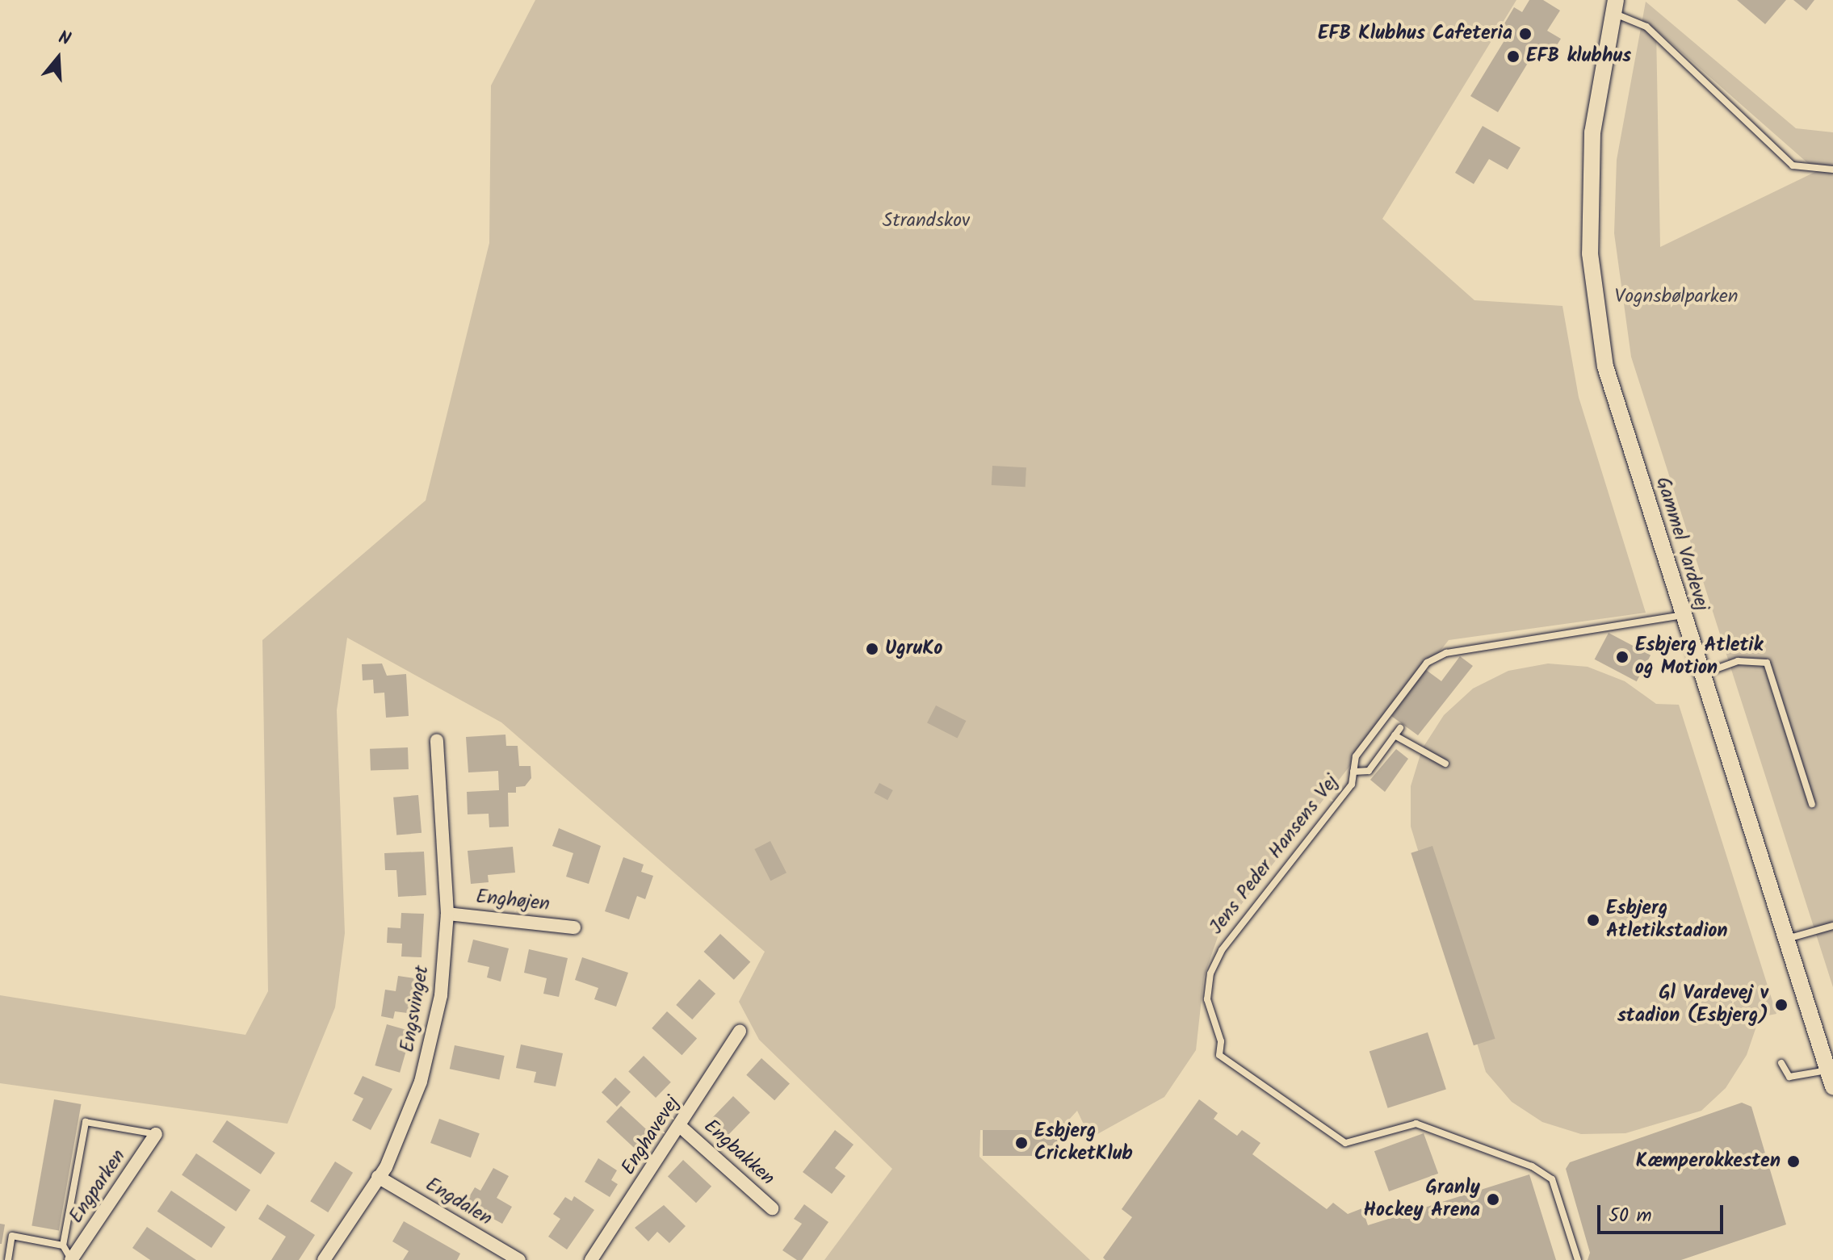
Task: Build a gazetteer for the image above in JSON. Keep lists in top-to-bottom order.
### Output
{
  "streets": {
    "street": [
      "Gammel Vardevej",
      "Enghøjen",
      "Engsvinget",
      "Enghavevej",
      "Engbakken",
      "Engparken",
      "Engdalen"
    ],
    "lane": ["Jens Peder Hansens Vej"]
  },
  "crossings": [
    ["Gammel Vardevej", "Jens Peder Hansens Vej"],
    ["Enghøjen", "Engsvinget"],
    ["Engsvinget", "Engdalen"],
    ["Enghavevej", "Engbakken"]
  ],
  "parks": ["Strandskov", "Vognsbølparken"],
  "places": [
    "EFB Klubhus Cafeteria",
    "EFB klubhus",
    "UgruKo",
    "Esbjerg Atletik og Motion",
    "Esbjerg Atletikstadion",
    "Gl Vardevej v stadion (Esbjerg)",
    "Esbjerg CricketKlub",
    "Kæmperokkesten",
    "Granly Hockey Arena"
  ],
  "scale_bar": "50 m",
  "north": "top"
}
